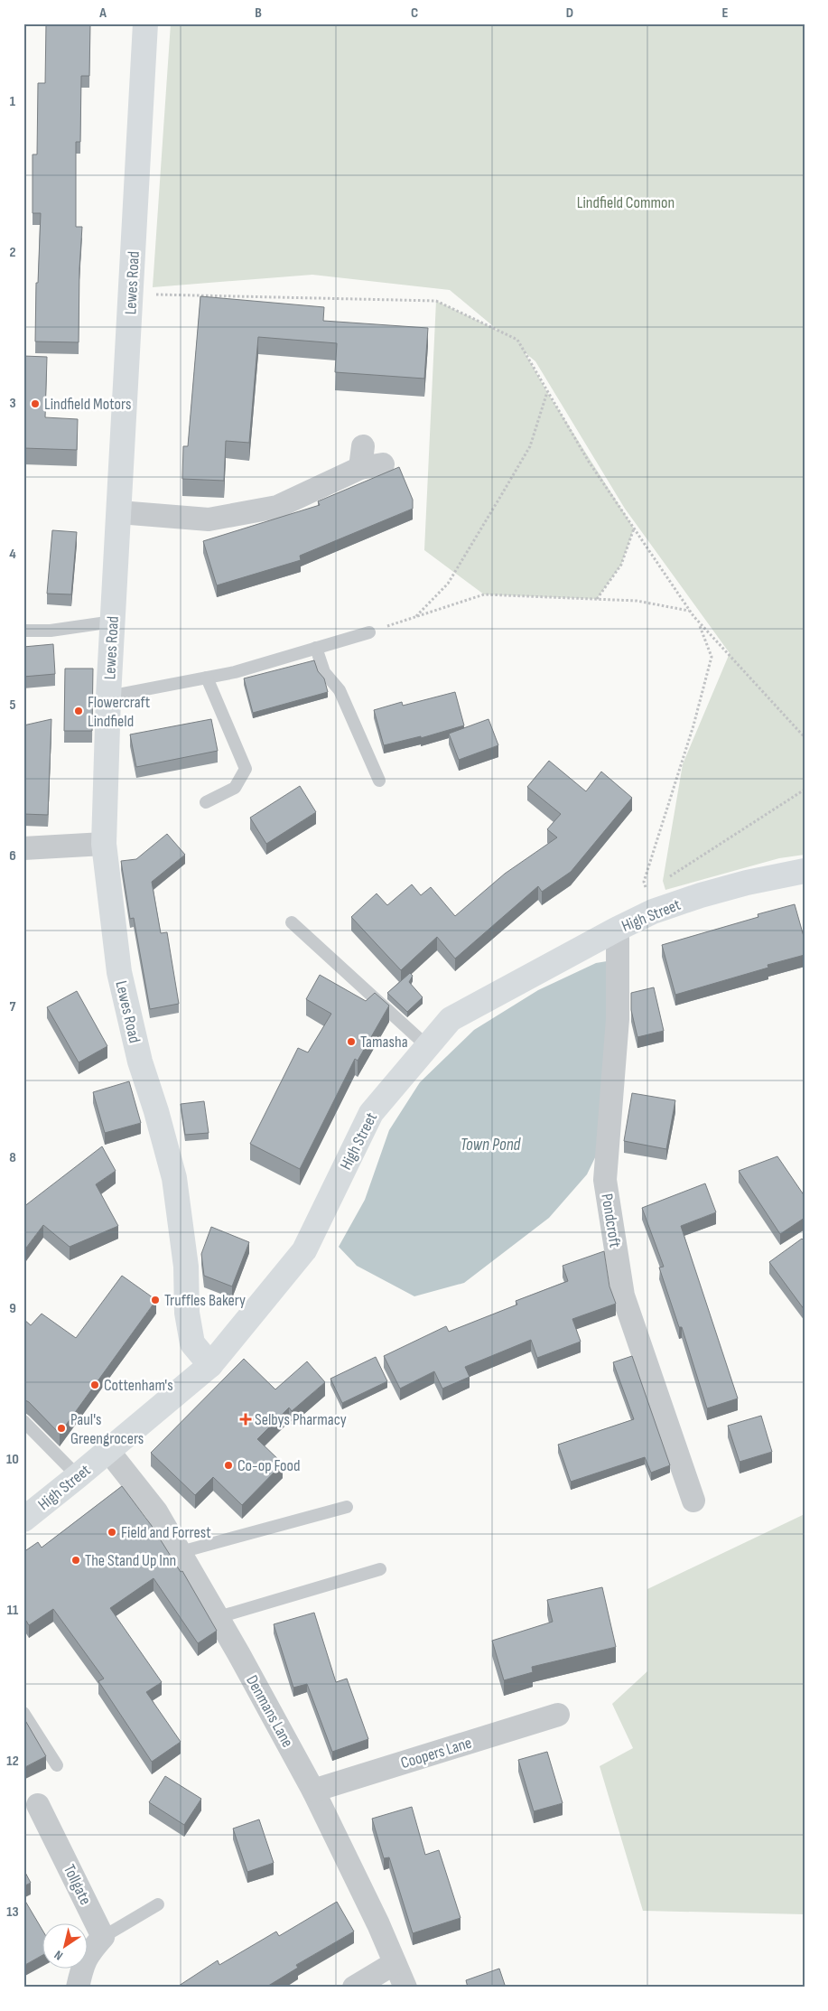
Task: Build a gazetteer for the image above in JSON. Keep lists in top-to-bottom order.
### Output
{
  "streets": {
    "main road": ["Lewes Road", "High Street"],
    "street": [
      "Pondcroft",
      "Denmans Lane",
      "Coopers Lane",
      "Tollgate"
    ]
  },
  "crossings": [
    ["Lewes Road", "High Street"],
    ["High Street", "Pondcroft"],
    ["High Street", "Denmans Lane"],
    ["Denmans Lane", "Coopers Lane"]
  ],
  "water": ["Town Pond"],
  "parks": ["Lindfield Common"],
  "places": {
    "other": [
      "Lindfield Motors",
      "Flowercraft Lindfield",
      "Tamasha",
      "Truffles Bakery",
      "Cottenham's",
      "Paul's Greengrocers",
      "Co-op Food",
      "Field and Forrest",
      "The Stand Up Inn"
    ],
    "health": ["Selbys Pharmacy"]
  },
  "north": "bottom left",
  "grid": {
    "columns": [
      "A",
      "B",
      "C",
      "D",
      "E"
    ],
    "rows": [
      "1",
      "2",
      "3",
      "4",
      "5",
      "6",
      "7",
      "8",
      "9",
      "10",
      "11",
      "12",
      "13"
    ]
  }
}
